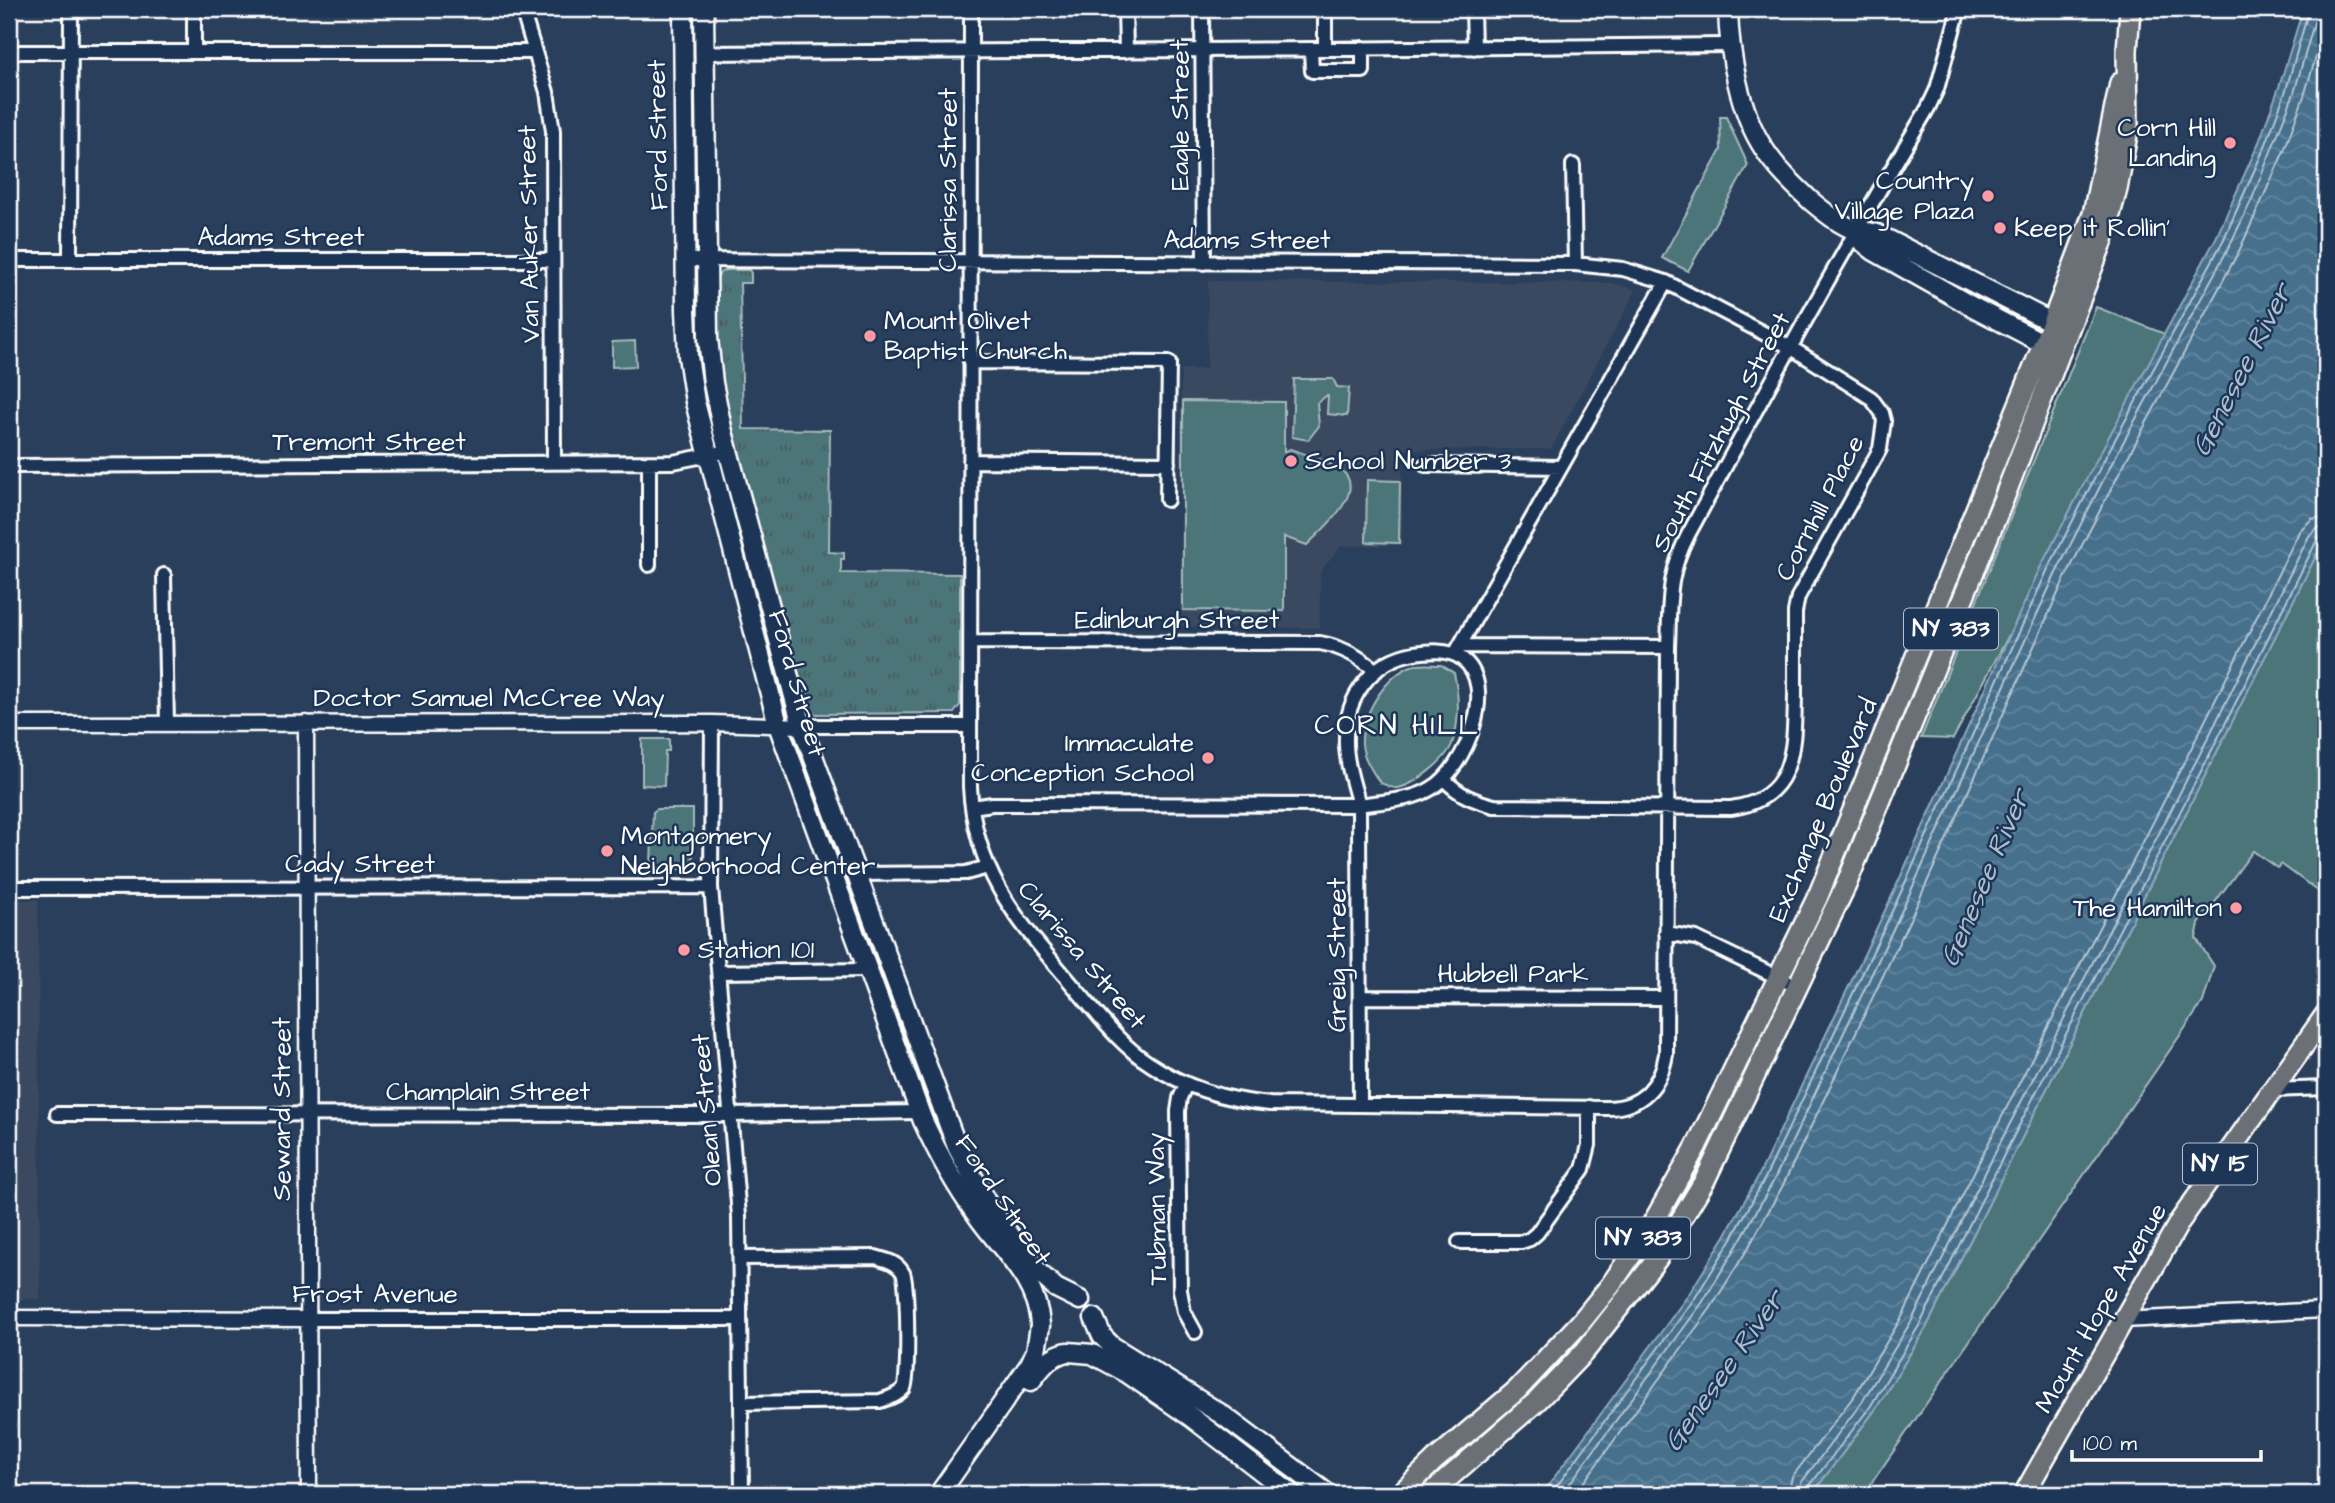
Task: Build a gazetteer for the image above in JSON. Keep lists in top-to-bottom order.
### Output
{
  "streets": {
    "main road": [
      "Ford Street",
      "NY 383",
      "Exchange Boulevard",
      "NY 15",
      "Mount Hope Avenue"
    ],
    "street": [
      "Eagle Street",
      "Clarissa Street",
      "Van Auker Street",
      "Adams Street",
      "South Fitzhugh Street",
      "Tremont Street",
      "Cornhill Place",
      "Edinburgh Street",
      "Doctor Samuel McCree Way",
      "Cady Street",
      "Greig Street",
      "Hubbell Park",
      "Champlain Street",
      "Seward Street",
      "Olean Street",
      "Tubman Way",
      "Frost Avenue"
    ]
  },
  "crossings": [
    ["Eagle Street", "Adams Street"],
    ["Ford Street", "Adams Street"],
    ["Ford Street", "Tremont Street"],
    ["Ford Street", "Doctor Samuel McCree Way"],
    ["Ford Street", "Champlain Street"],
    ["Clarissa Street", "Adams Street"],
    ["Clarissa Street", "South Fitzhugh Street"],
    ["Clarissa Street", "Edinburgh Street"],
    ["Clarissa Street", "Doctor Samuel McCree Way"],
    ["Clarissa Street", "Greig Street"],
    ["Clarissa Street", "Hubbell Park"],
    ["Clarissa Street", "Tubman Way"],
    ["Van Auker Street", "Adams Street"],
    ["Van Auker Street", "Tremont Street"],
    ["Adams Street", "South Fitzhugh Street"],
    ["Adams Street", "Cornhill Place"],
    ["South Fitzhugh Street", "Cornhill Place"],
    ["South Fitzhugh Street", "Hubbell Park"],
    ["Cornhill Place", "Edinburgh Street"],
    ["Cornhill Place", "Greig Street"],
    ["Edinburgh Street", "Greig Street"],
    ["Doctor Samuel McCree Way", "Seward Street"],
    ["Doctor Samuel McCree Way", "Olean Street"],
    ["Cady Street", "Seward Street"],
    ["Cady Street", "Olean Street"],
    ["Greig Street", "Hubbell Park"],
    ["Champlain Street", "Seward Street"],
    ["Champlain Street", "Olean Street"],
    ["Seward Street", "Frost Avenue"],
    ["Olean Street", "Frost Avenue"]
  ],
  "districts": ["CORN HILL"],
  "water": ["Genesee River"],
  "places": [
    "Corn Hill Landing",
    "Country Village Plaza",
    "Keep it Rollin'",
    "Mount Olivet Baptist Church",
    "School Number 3",
    "Immaculate Conception School",
    "Montgomery Neighborhood Center",
    "The Hamilton",
    "Station 101"
  ],
  "scale_bar": "100 m"
}
